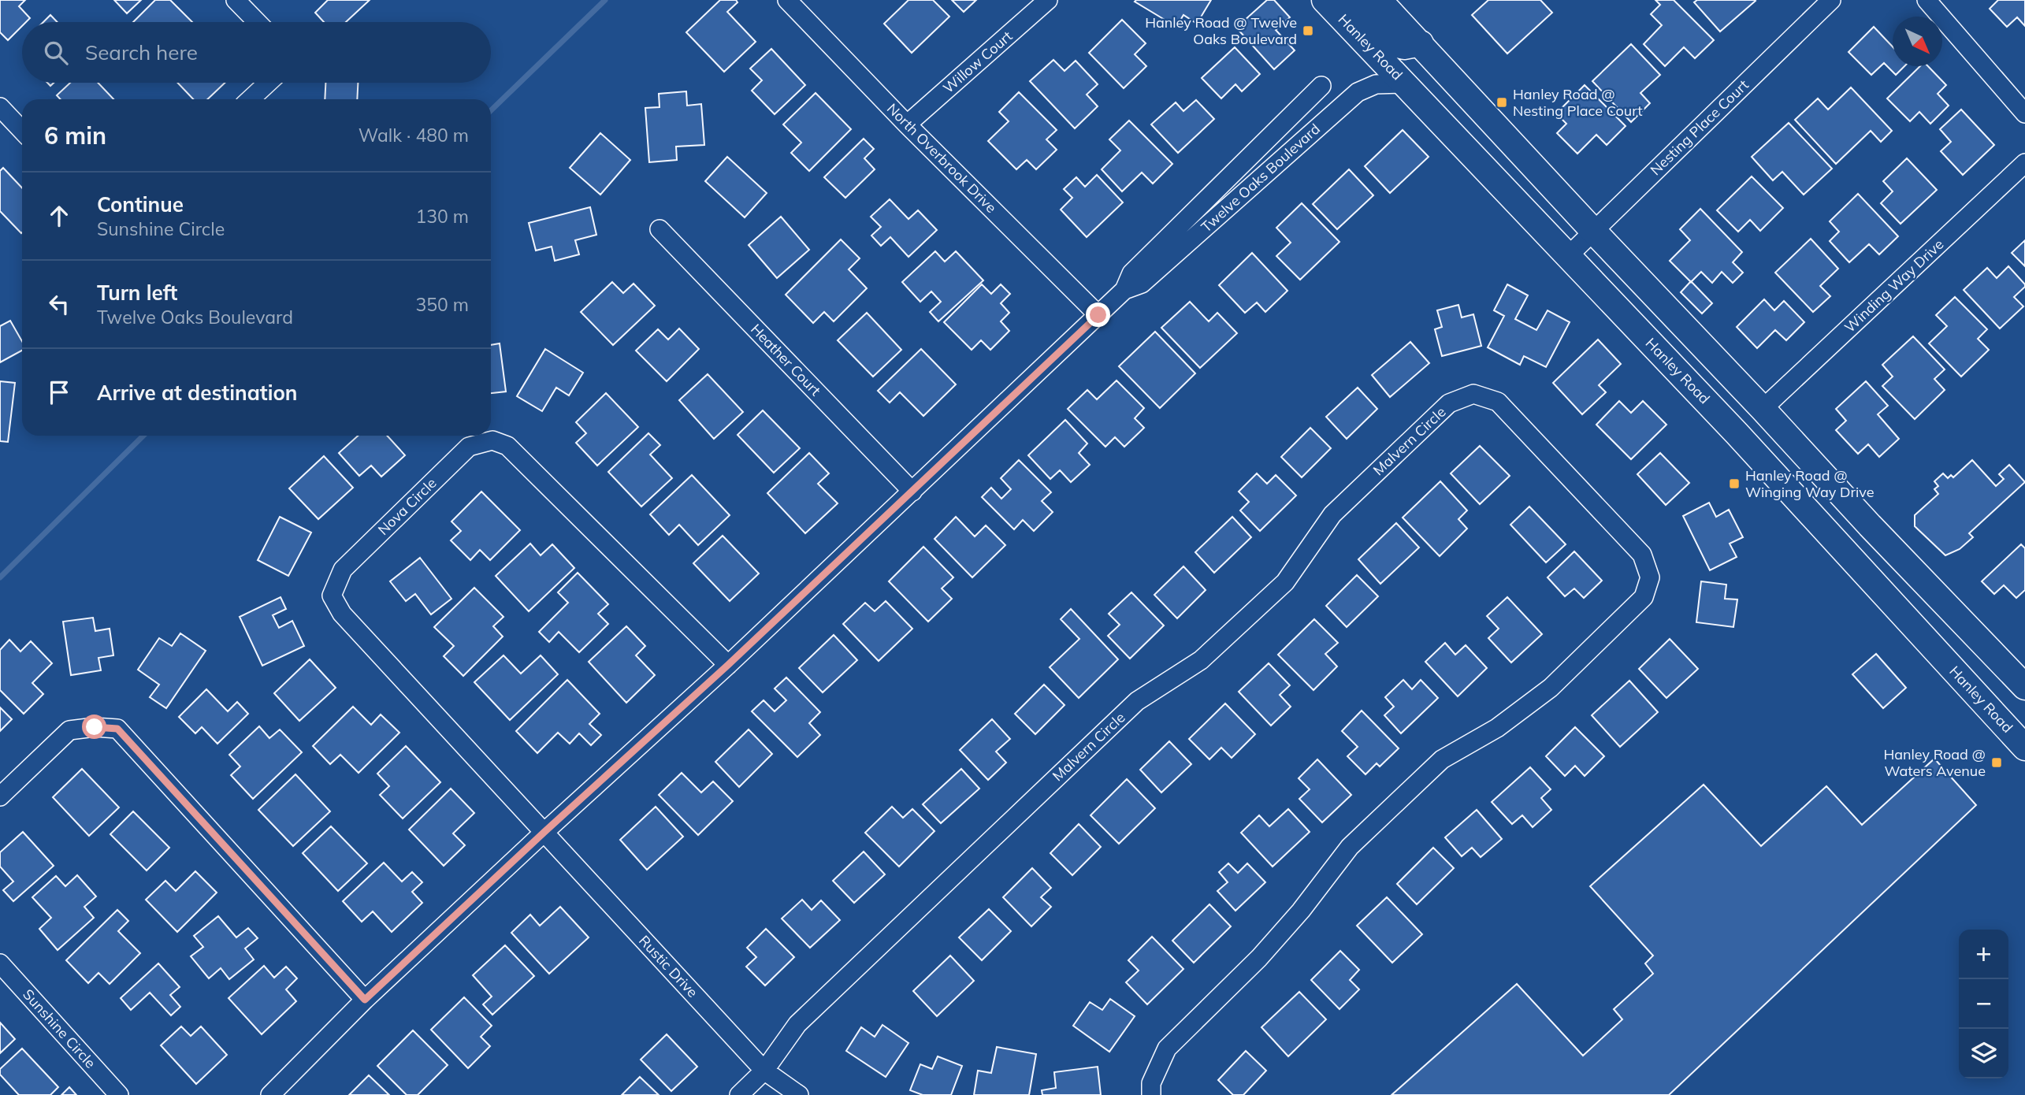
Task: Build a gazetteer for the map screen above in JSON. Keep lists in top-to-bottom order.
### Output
{
  "streets": {
    "main road": ["Hanley Road"],
    "street": [
      "Willow Court",
      "Nesting Place Court",
      "North Overbrook Drive",
      "Twelve Oaks Boulevard",
      "Winding Way Drive",
      "Heather Court",
      "Malvern Circle",
      "Nova Circle",
      "Rustic Drive",
      "Sunshine Circle"
    ]
  },
  "crossings": [
    ["Hanley Road", "Nesting Place Court"],
    ["Hanley Road", "Twelve Oaks Boulevard"],
    ["Willow Court", "North Overbrook Drive"],
    ["North Overbrook Drive", "Twelve Oaks Boulevard"],
    ["Twelve Oaks Boulevard", "Heather Court"],
    ["Twelve Oaks Boulevard", "Nova Circle"],
    ["Twelve Oaks Boulevard", "Rustic Drive"],
    ["Malvern Circle", "Rustic Drive"],
    ["Nova Circle", "Rustic Drive"]
  ],
  "places": {
    "transit": [
      "Hanley Road @ Twelve Oaks Boulevard",
      "Hanley Road @ Nesting Place Court",
      "Hanley Road @ Winging Way Drive",
      "Hanley Road @ Waters Avenue"
    ]
  },
  "north": "bottom right",
  "page": {
    "search": "Search here",
    "heading": ["6 min", "Walk · 480 m"],
    "list": [
      ["Continue", "Sunshine Circle", "130 m"],
      ["Turn left", "Twelve Oaks Boulevard", "350 m"],
      "Arrive at destination"
    ],
    "map_buttons": ["+", "−"]
  }
}
